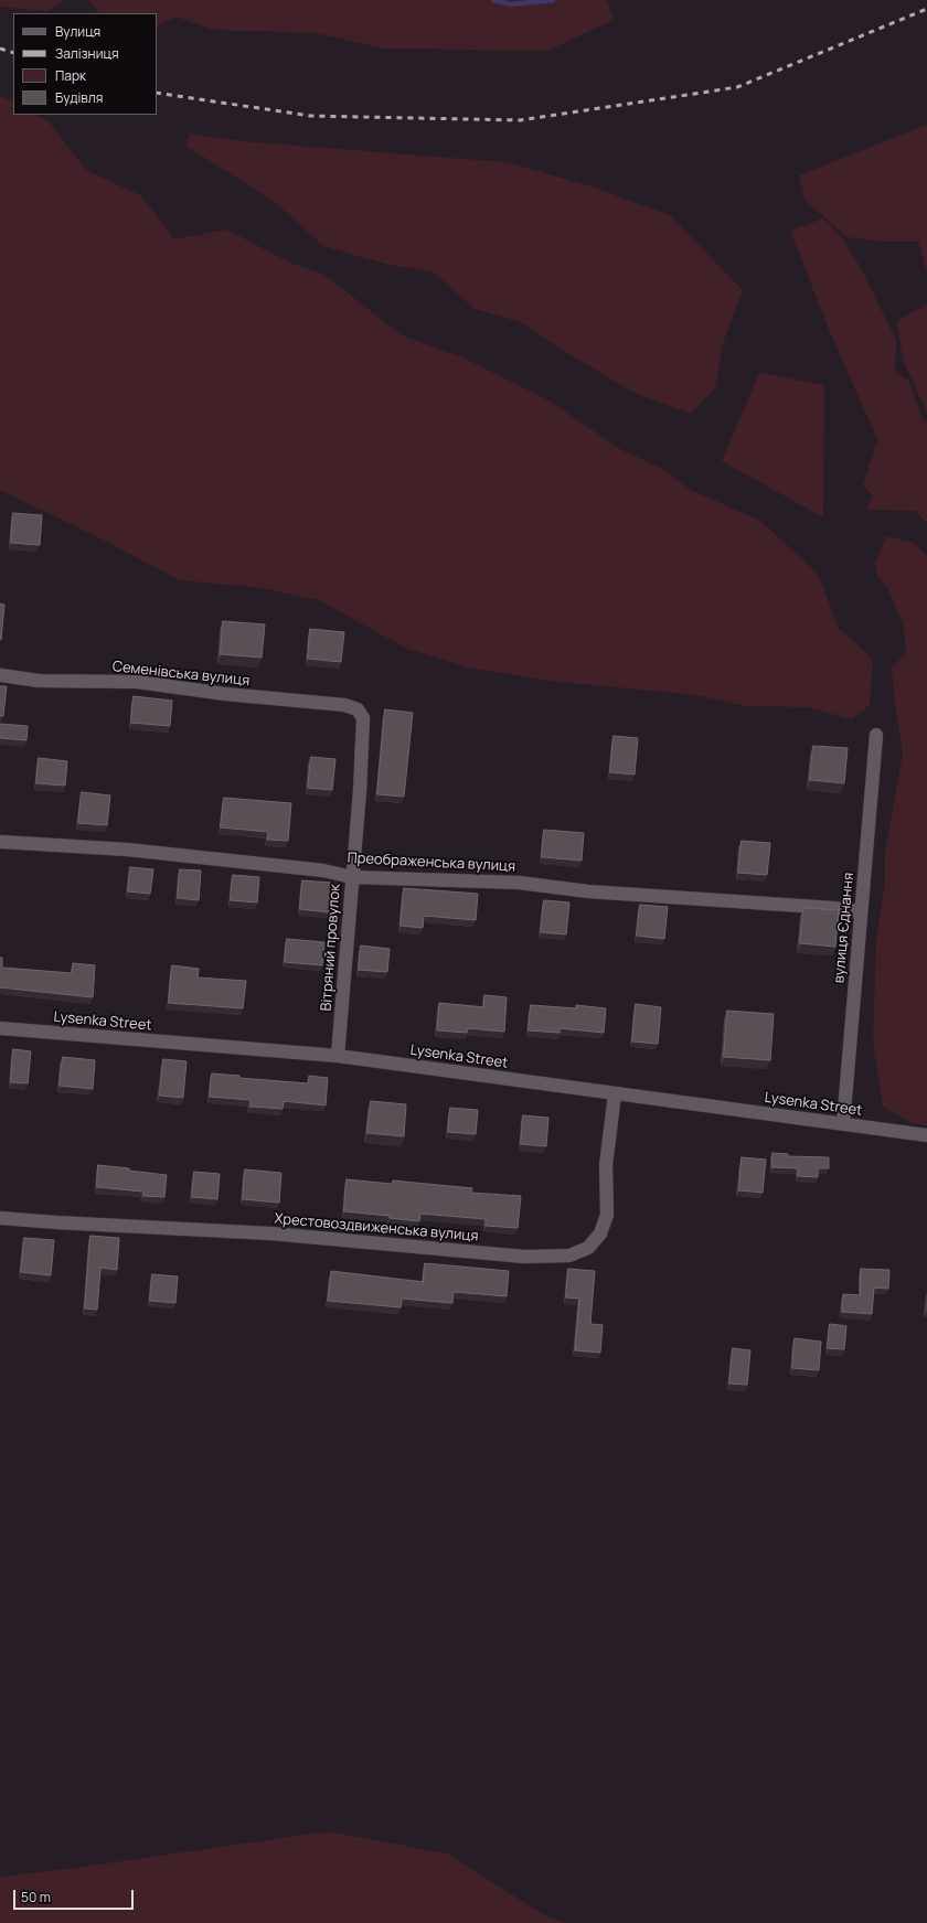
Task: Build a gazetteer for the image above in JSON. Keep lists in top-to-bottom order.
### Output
{
  "streets": {
    "street": [
      "Семенівська вулиця",
      "Преображенська вулиця",
      "вулиця Єднання",
      "Вітряний провулок",
      "Lysenka Street",
      "Хрестовоздвиженська вулиця"
    ]
  },
  "crossings": [
    ["Семенівська вулиця", "Вітряний провулок"],
    ["Преображенська вулиця", "вулиця Єднання"],
    ["Преображенська вулиця", "Вітряний провулок"],
    ["вулиця Єднання", "Lysenka Street"],
    ["Вітряний провулок", "Lysenka Street"],
    ["Lysenka Street", "Хрестовоздвиженська вулиця"]
  ],
  "legend": [
    "Вулиця",
    "Залізниця",
    "Парк",
    "Будівля"
  ],
  "scale_bar": "50 m"
}
